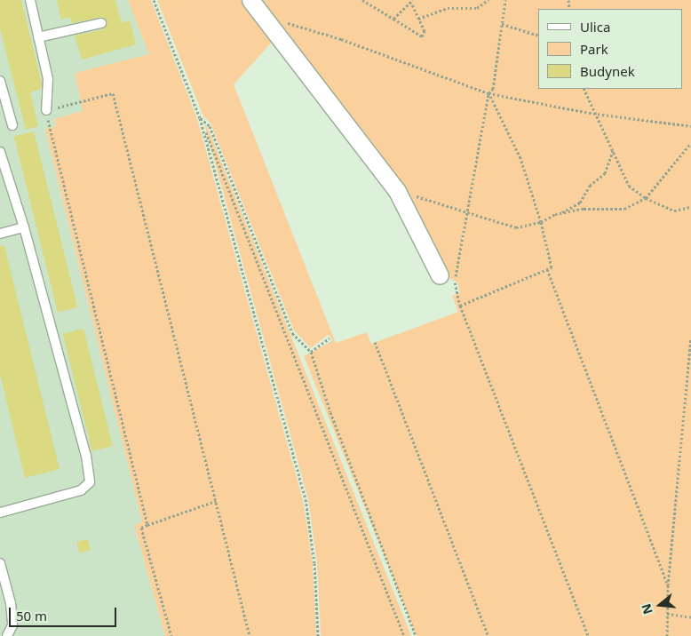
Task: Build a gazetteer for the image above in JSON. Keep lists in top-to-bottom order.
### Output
{
  "legend": ["Ulica", "Park", "Budynek"],
  "scale_bar": "50 m",
  "north": "left"
}
